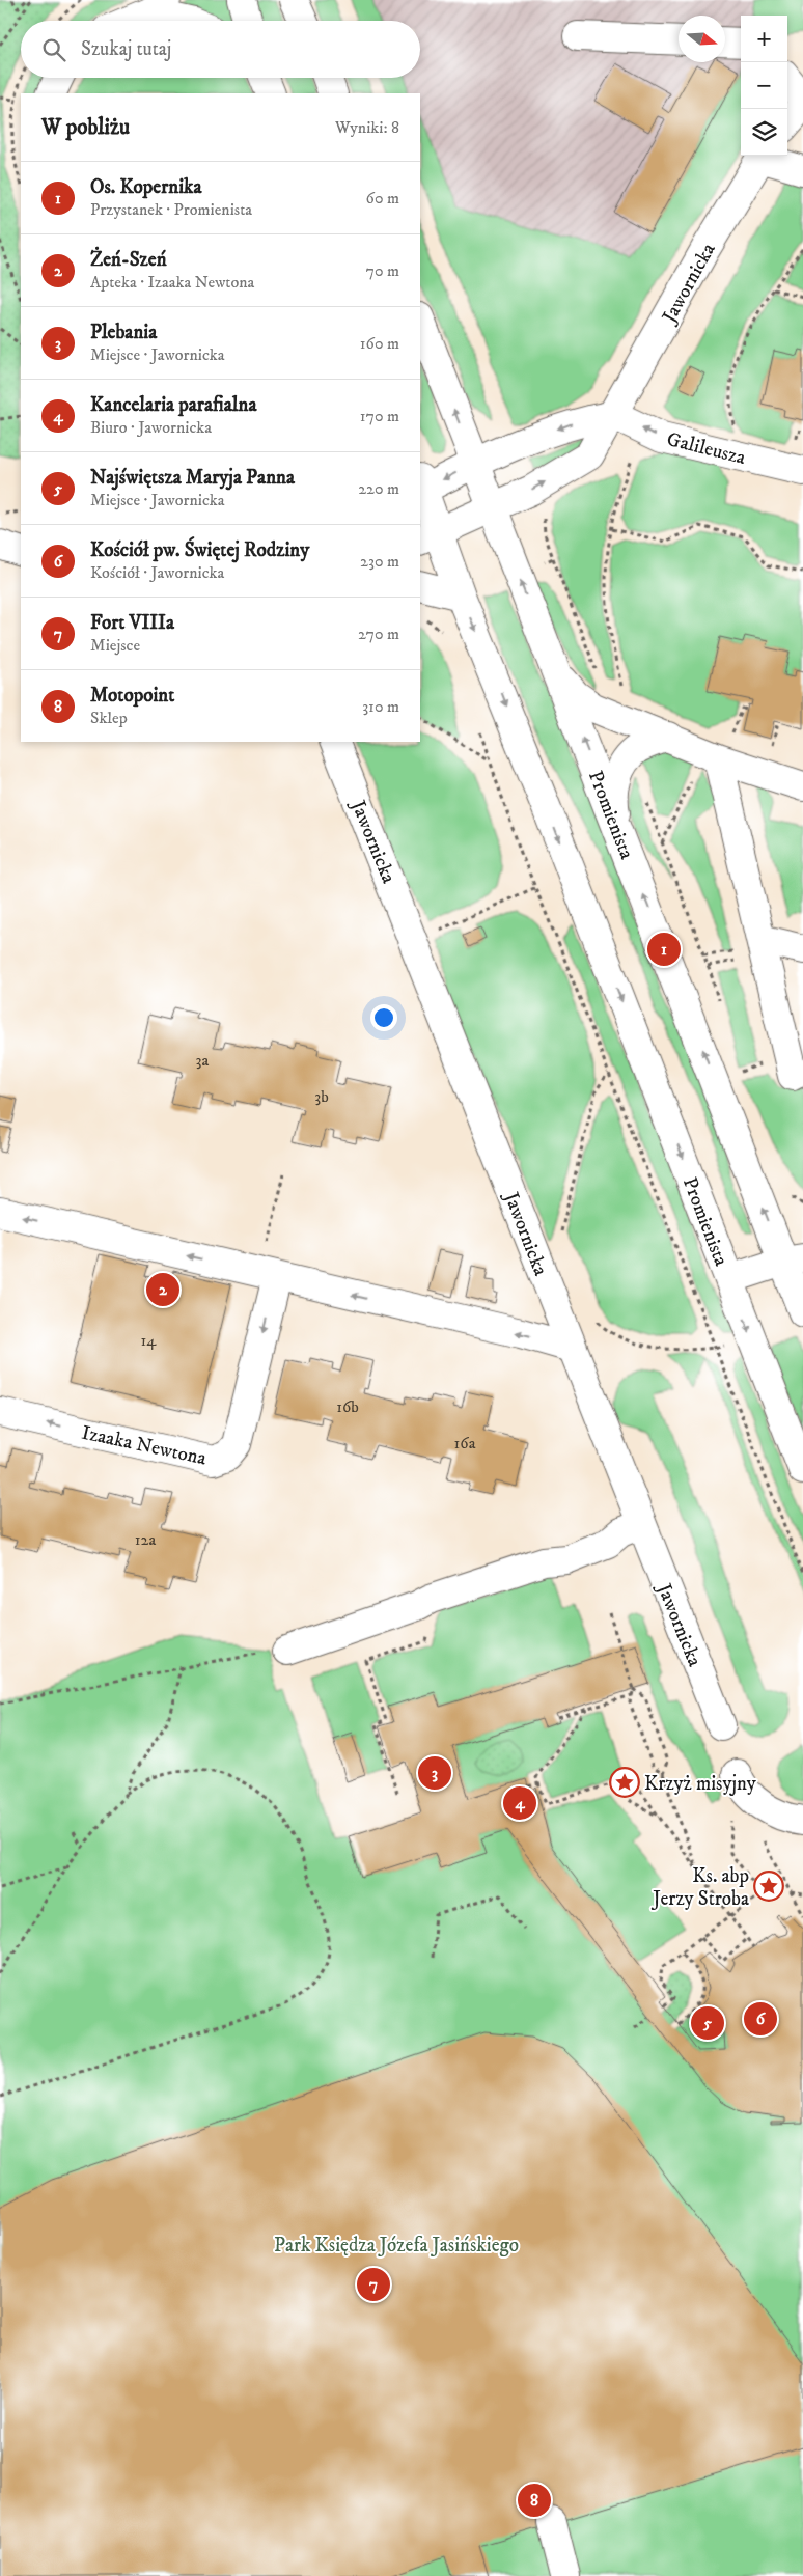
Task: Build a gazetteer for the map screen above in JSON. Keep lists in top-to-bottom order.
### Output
{
  "streets": {
    "street": [
      "Jawornicka",
      "Galileusza",
      "Promienista",
      "Izaaka Newtona"
    ]
  },
  "crossings": [
    ["Jawornicka", "Galileusza"],
    ["Jawornicka", "Promienista"]
  ],
  "one_way": ["Galileusza"],
  "parks": ["Park Księdza Józefa Jasińskiego"],
  "places": {
    "place": ["Krzyż misyjny", "Ks. abp Jerzy Stroba"]
  },
  "house_numbers": [
    "3a",
    "3b",
    "14",
    "16b",
    "16a",
    "12a"
  ],
  "north": "right",
  "page": {
    "map_buttons": ["+", "−"],
    "search": "Szukaj tutaj",
    "heading": ["W pobliżu", "Wyniki: 8"],
    "list": [
      {
        "mark": "1",
        "name": "Os. Kopernika",
        "note": "Przystanek · Promienista",
        "value": "60 m"
      },
      {
        "mark": "2",
        "name": "Żeń-Szeń",
        "note": "Apteka · Izaaka Newtona",
        "value": "70 m"
      },
      {
        "mark": "3",
        "name": "Plebania",
        "note": "Miejsce · Jawornicka",
        "value": "160 m"
      },
      {
        "mark": "4",
        "name": "Kancelaria parafialna",
        "note": "Biuro · Jawornicka",
        "value": "170 m"
      },
      {
        "mark": "5",
        "name": "Najświętsza Maryja Panna",
        "note": "Miejsce · Jawornicka",
        "value": "220 m"
      },
      {
        "mark": "6",
        "name": "Kościół pw. Świętej Rodziny",
        "note": "Kościół · Jawornicka",
        "value": "230 m"
      },
      {
        "mark": "7",
        "name": "Fort VIIIa",
        "note": "Miejsce",
        "value": "270 m"
      },
      {
        "mark": "8",
        "name": "Motopoint",
        "note": "Sklep",
        "value": "310 m"
      }
    ],
    "pins": [
      "1",
      "2",
      "3",
      "4",
      "6",
      "5",
      "7",
      "8"
    ]
  }
}
